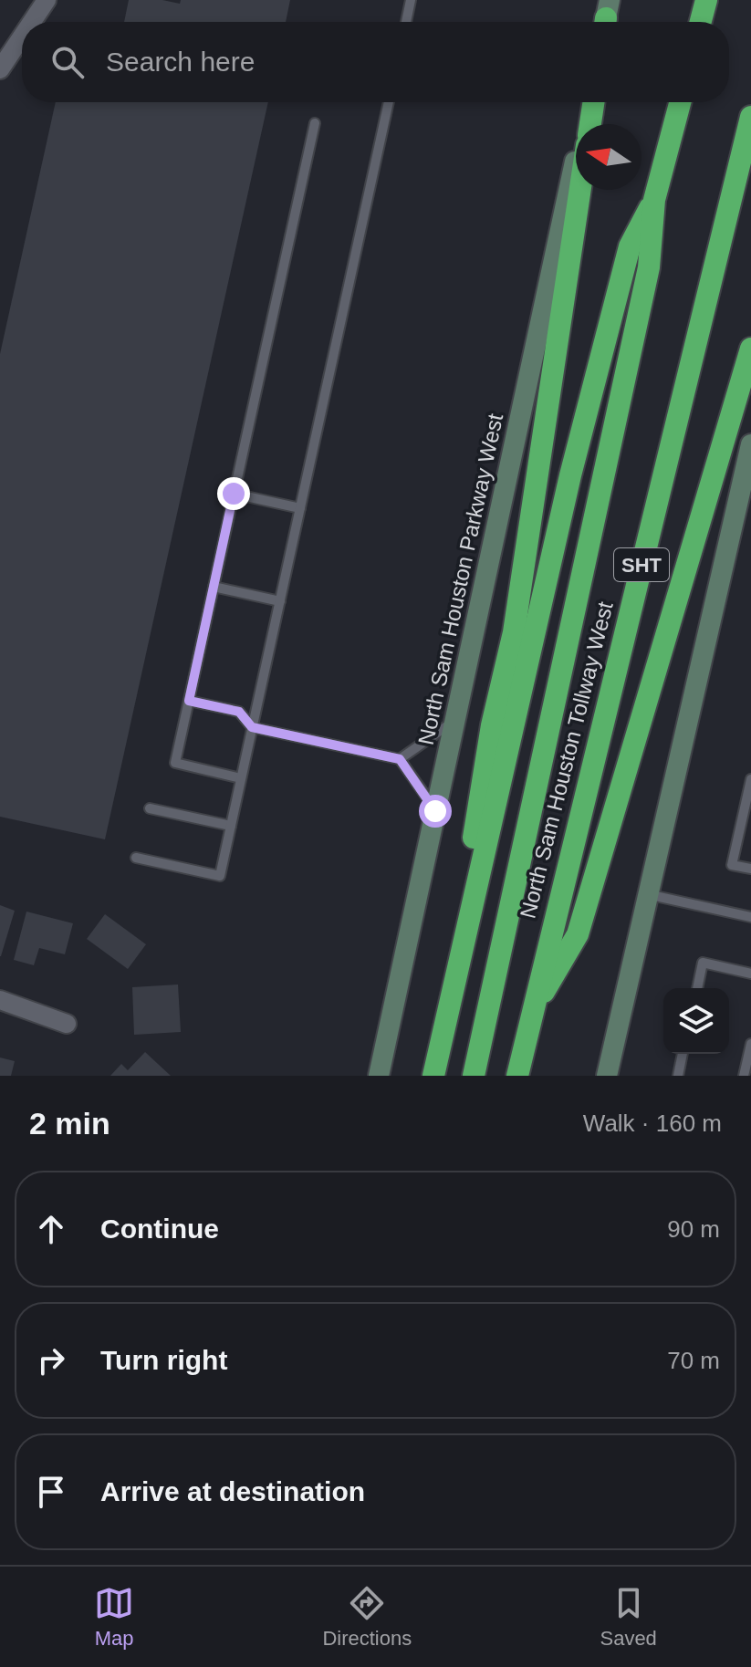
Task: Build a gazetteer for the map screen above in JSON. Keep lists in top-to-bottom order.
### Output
{
  "streets": {
    "highway": ["SHT", "North Sam Houston Tollway West"],
    "main road": ["North Sam Houston Parkway West"]
  },
  "north": "left",
  "page": {
    "search": "Search here",
    "heading": ["2 min", "Walk · 160 m"],
    "list": [
      ["Continue", "90 m"],
      ["Turn right", "70 m"],
      "Arrive at destination"
    ],
    "nav": ["Map", "Directions", "Saved"]
  }
}
